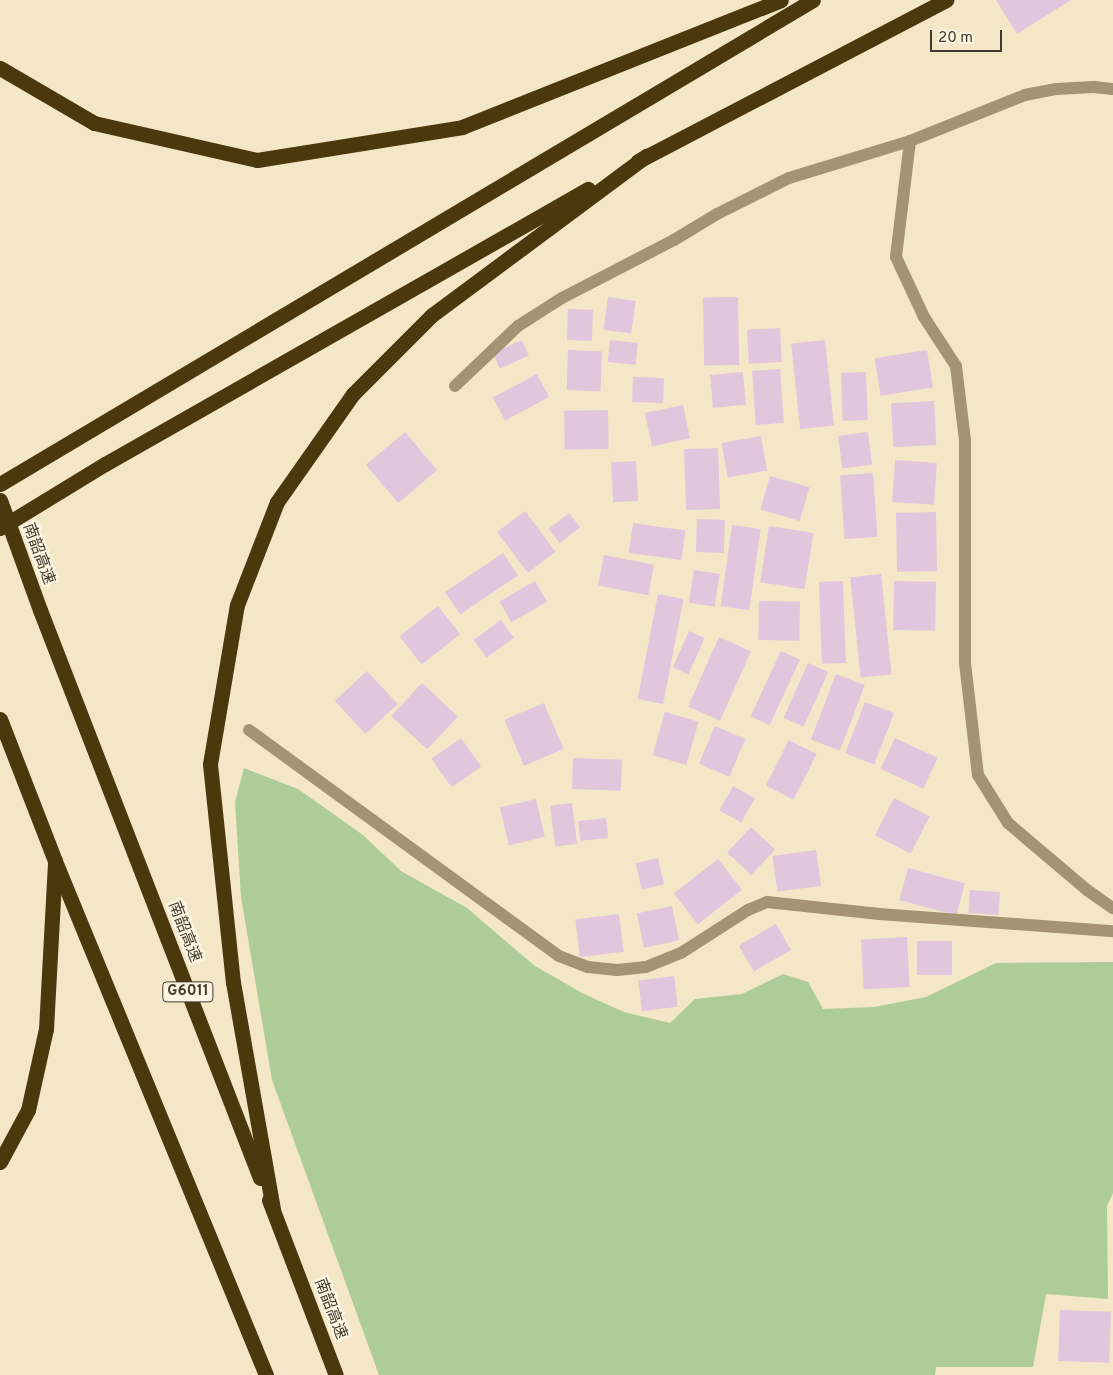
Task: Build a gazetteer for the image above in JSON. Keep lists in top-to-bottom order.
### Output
{
  "streets": {
    "highway": ["南韶高速", "G6011"]
  },
  "scale_bar": "20 m"
}
